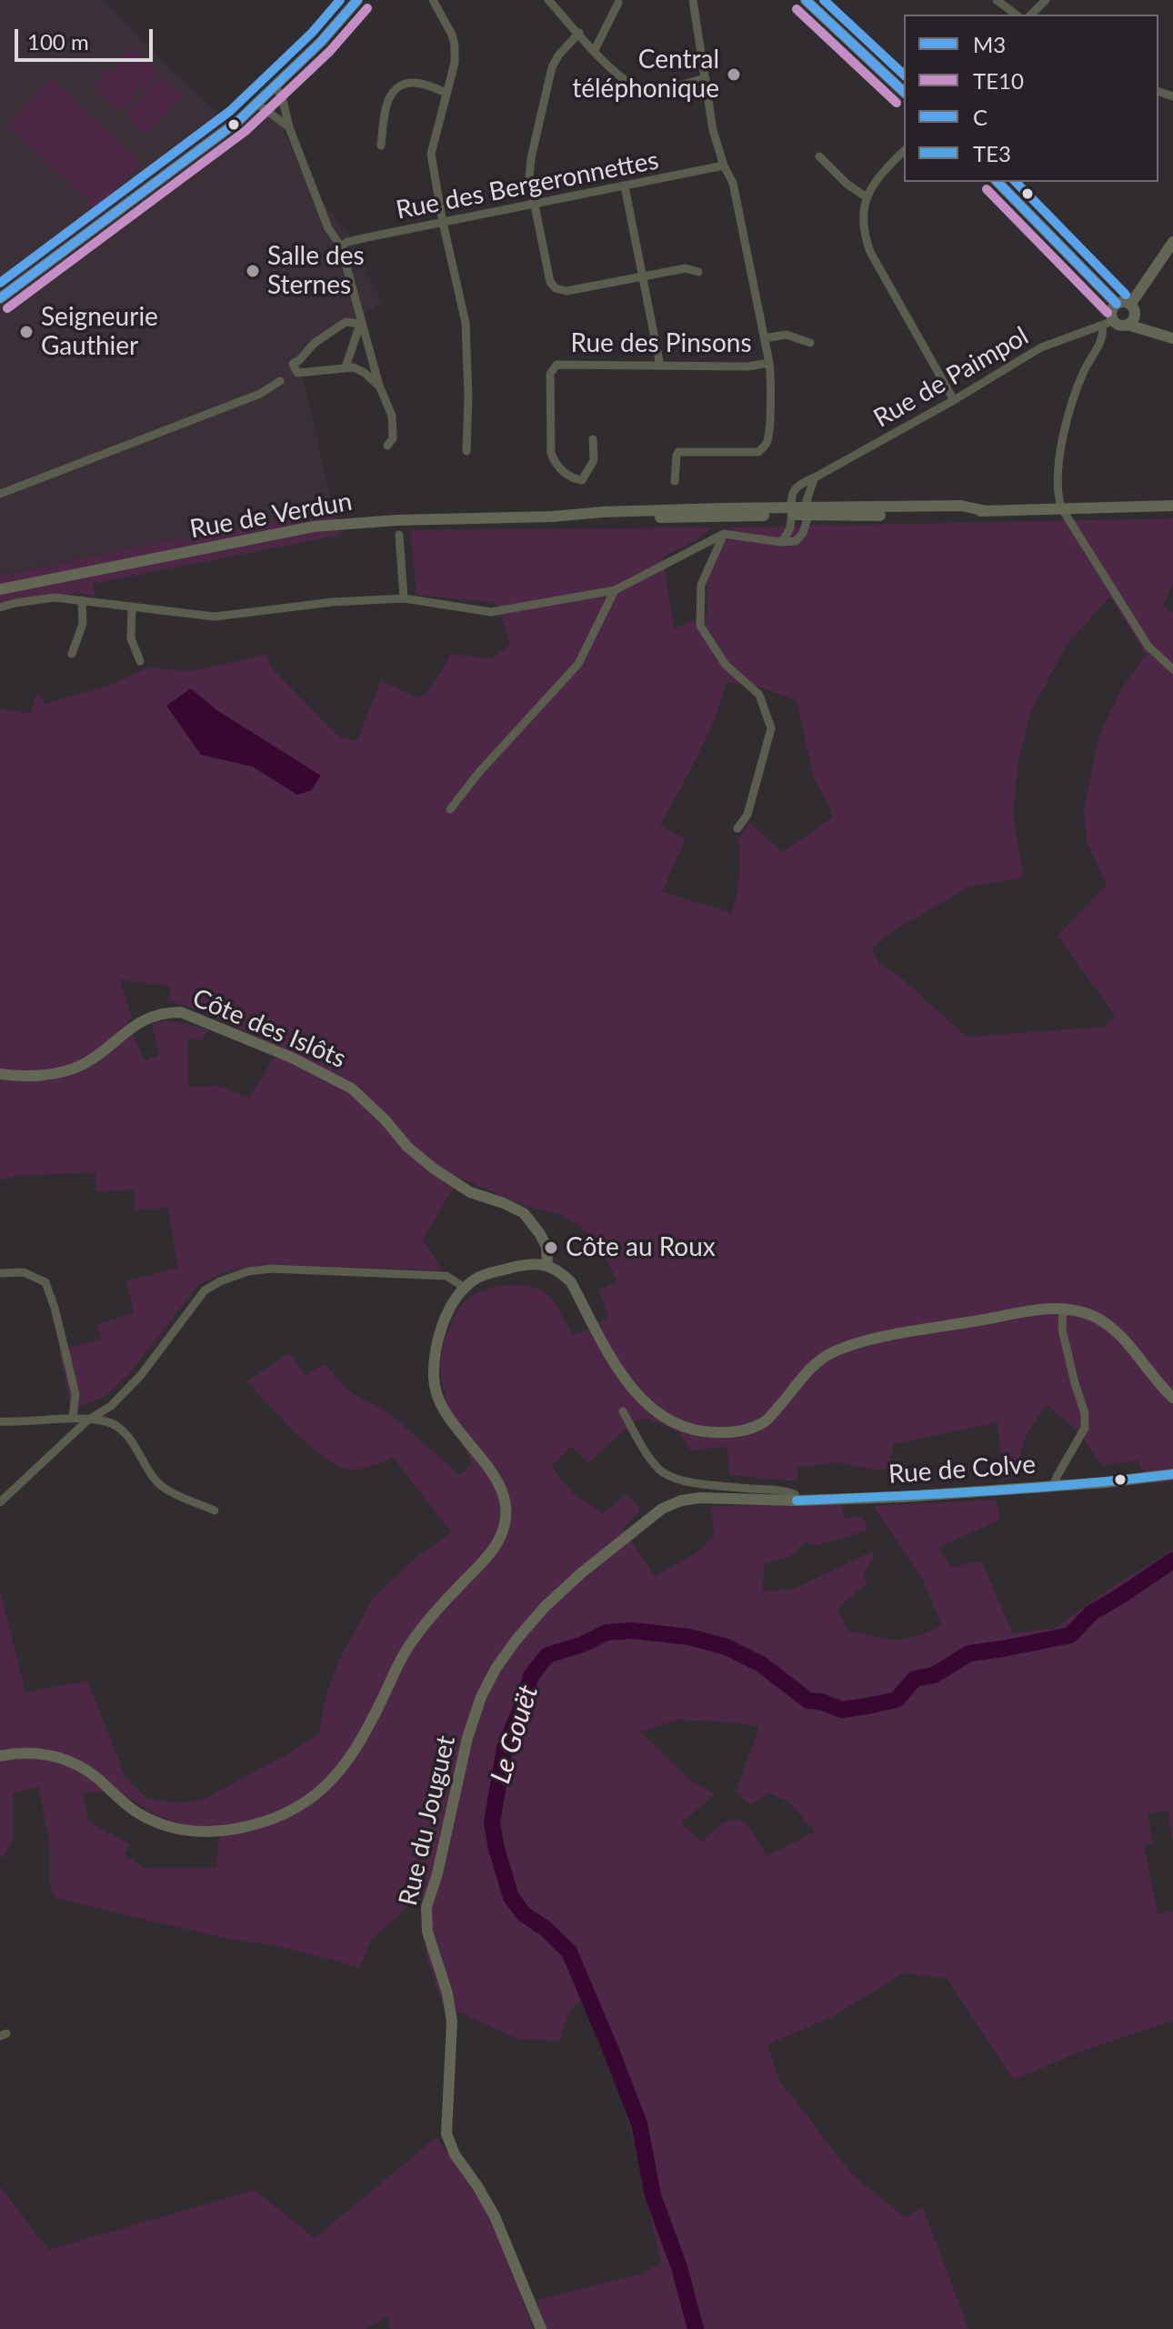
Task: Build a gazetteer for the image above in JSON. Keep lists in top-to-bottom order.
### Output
{
  "streets": {
    "street": [
      "Rue des Bergeronnettes",
      "Rue des Pinsons",
      "Rue de Paimpol",
      "Rue de Verdun",
      "Côte des Islôts",
      "Rue de Colve",
      "Rue du Jouguet"
    ]
  },
  "crossings": [
    ["Rue de Paimpol", "Rue de Verdun"],
    ["Rue de Colve", "Rue du Jouguet"]
  ],
  "water": ["Le Gouët"],
  "places": [
    "Central téléphonique",
    "Salle des Sternes",
    "Seigneurie Gauthier",
    "Côte au Roux"
  ],
  "lines": [
    "transit line M3",
    "transit line C",
    "transit line TE10",
    "transit line TE3"
  ],
  "legend": [
    "M3",
    "TE10",
    "C",
    "TE3"
  ],
  "scale_bar": "100 m"
}
